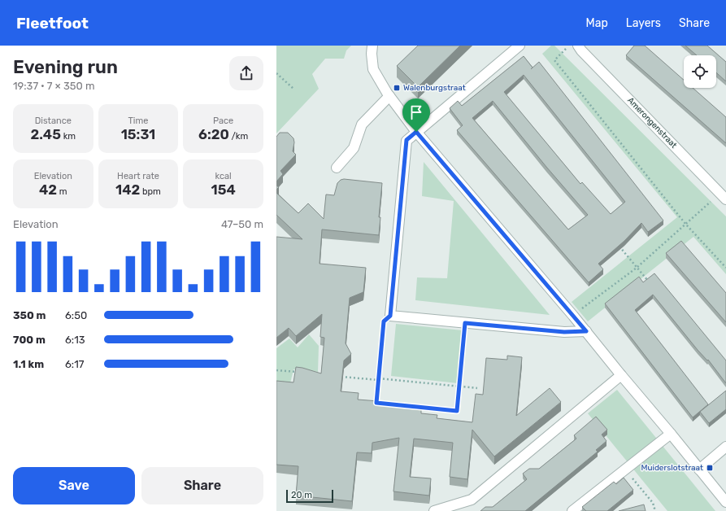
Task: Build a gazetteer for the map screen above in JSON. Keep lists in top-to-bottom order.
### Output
{
  "streets": {
    "street": ["Amerongenstraat"]
  },
  "places": {
    "transit": ["Walenburgstraat", "Muiderslotstraat"]
  },
  "scale_bar": "20 m",
  "page": {
    "header": "Fleetfoot",
    "nav": ["Map", "Layers", "Share"],
    "heading": ["Evening run", "19:37 · 7 × 350 m"],
    "stats": [
      ["Distance", "2.45 km"],
      ["Time", "15:31"],
      ["Pace", "6:20 /km"],
      ["Elevation", "42 m"],
      ["Heart rate", "142 bpm"],
      ["kcal", "154"]
    ],
    "chart": ["Elevation", "47–50 m"],
    "list": [
      {
        "name": "350 m",
        "note": "6:50"
      },
      {
        "name": "700 m",
        "note": "6:13"
      },
      {
        "name": "1.1 km",
        "note": "6:17"
      }
    ],
    "buttons": ["Save", "Share"],
    "scale": "20 m"
  }
}
